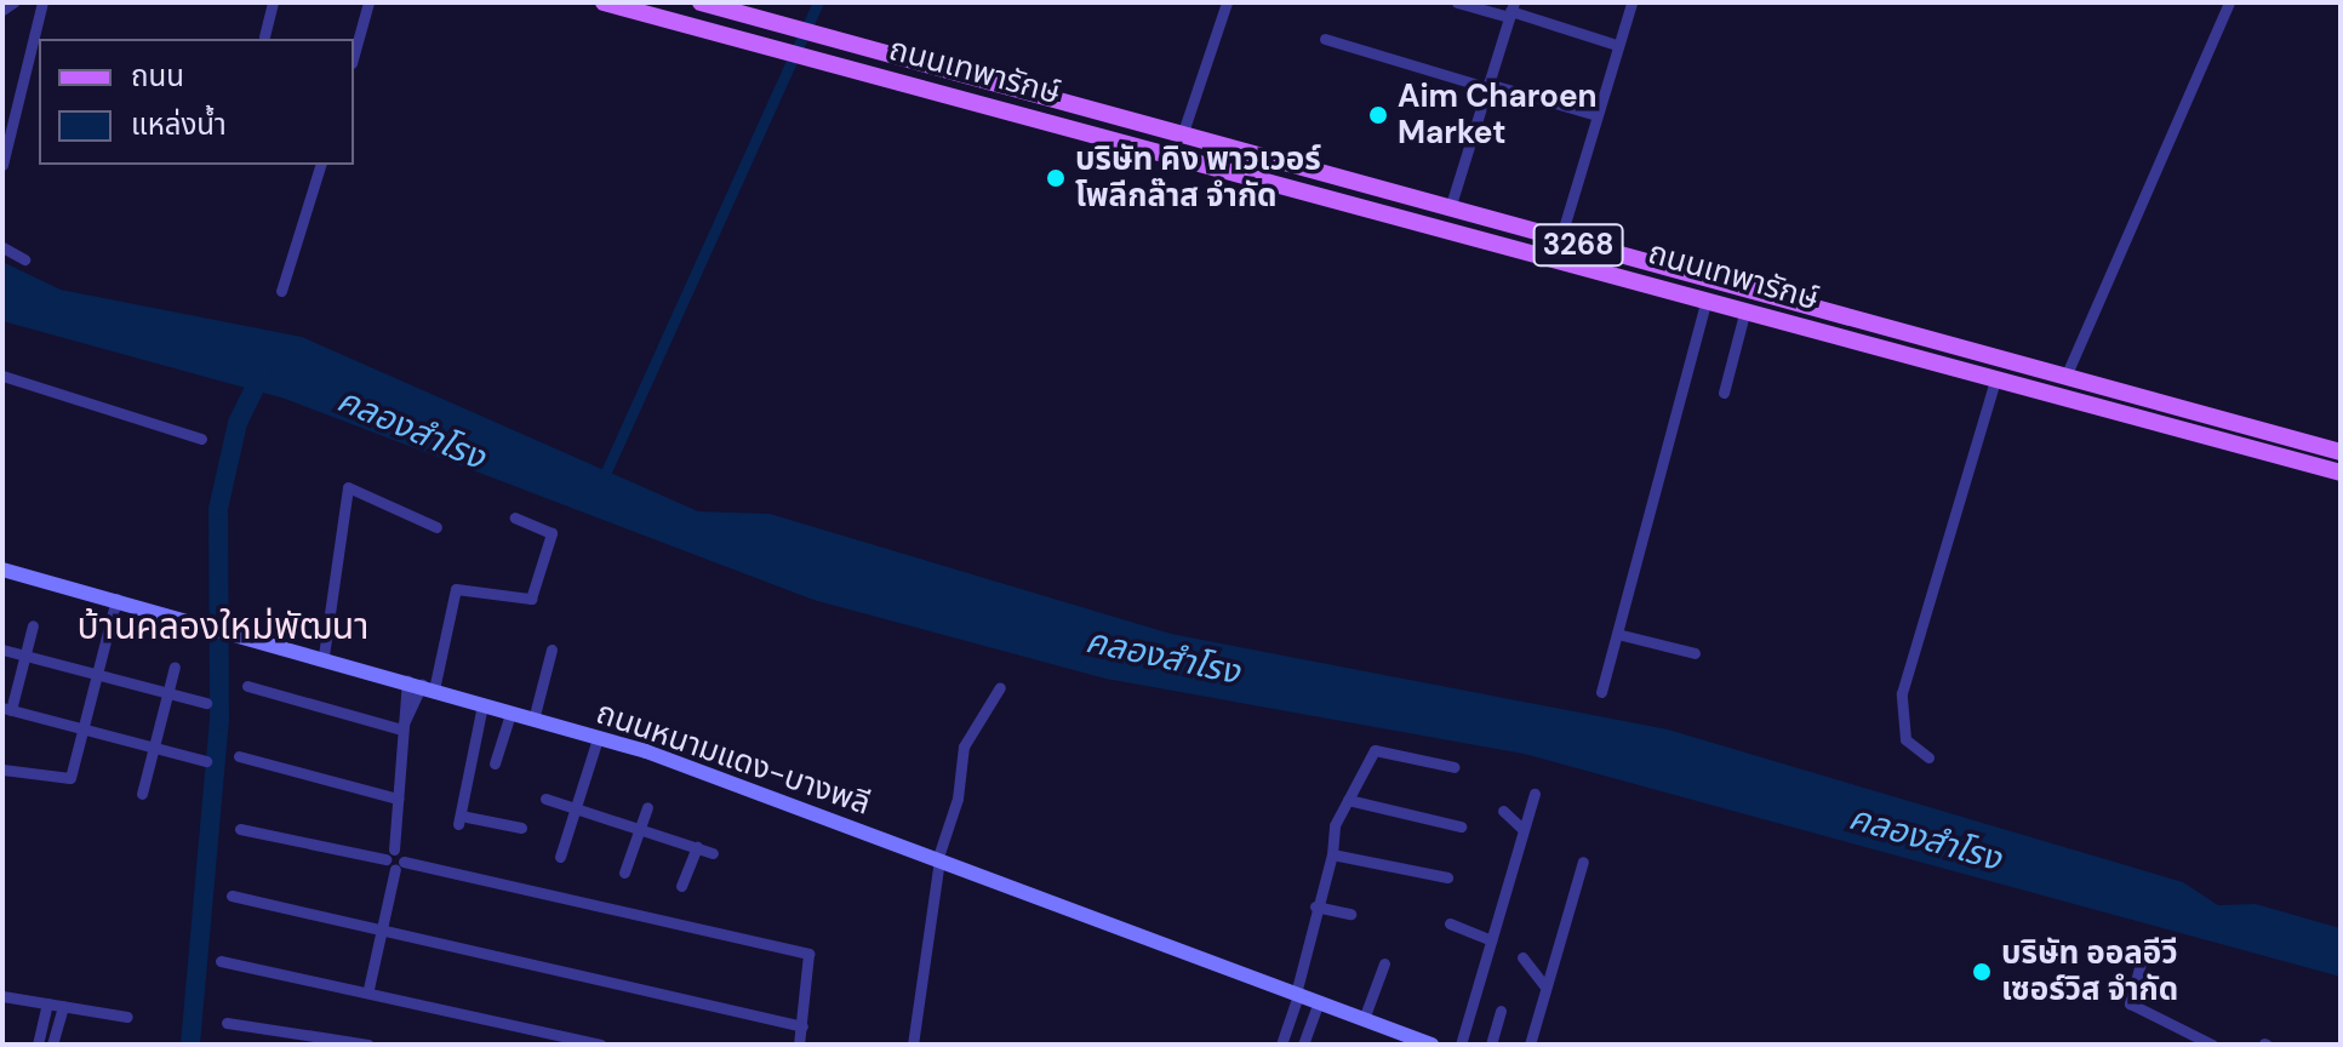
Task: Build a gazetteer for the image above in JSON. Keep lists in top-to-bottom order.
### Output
{
  "streets": {
    "main road": ["ถนนเทพารักษ์", "3268", "ถนนหนามแดง-บางพลี"]
  },
  "districts": ["บ้านคลองใหม่พัฒนา"],
  "water": ["คลองสำโรง"],
  "places": ["Aim Charoen Market", "บริษัท คิง พาวเวอร์ โพลีกล๊าส จำกัด", "บริษัท ออลอีวี เซอร์วิส จำกัด"],
  "legend": ["ถนน", "แหล่งน้ำ"]
}
